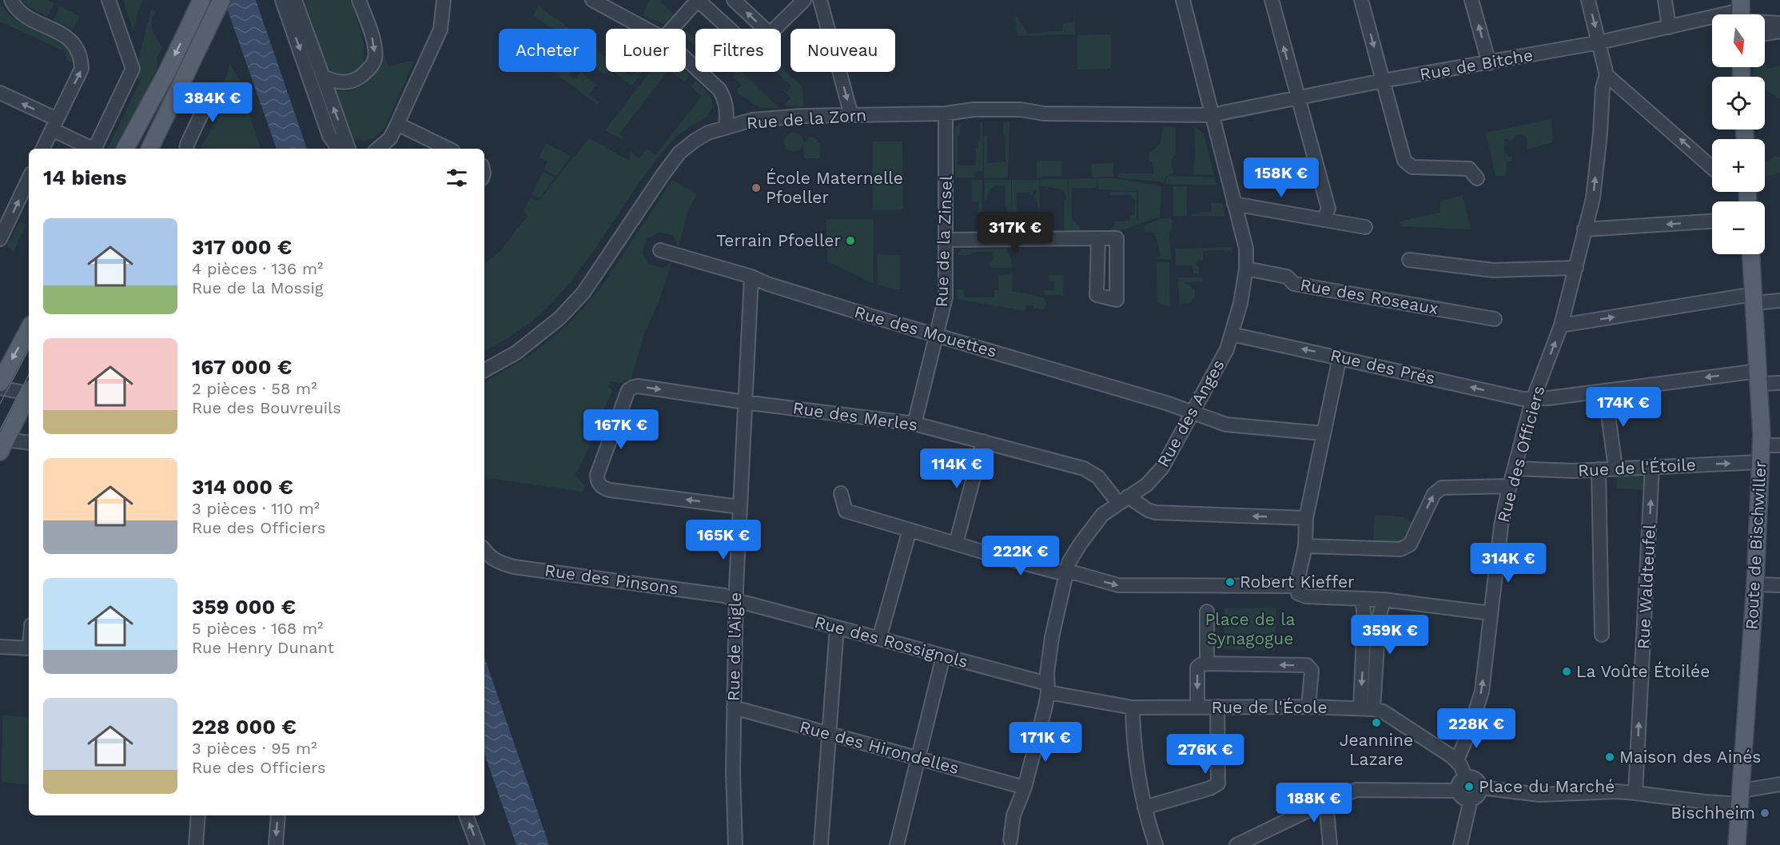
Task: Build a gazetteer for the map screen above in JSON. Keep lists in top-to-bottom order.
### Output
{
  "streets": {
    "main road": ["Route de Bischwiller"],
    "street": [
      "Rue de Bitche",
      "Rue de la Zorn",
      "Rue de la Zinsel",
      "Rue des Roseaux",
      "Rue des Mouettes",
      "Rue des Prés",
      "Rue des Anges",
      "Rue des Merles",
      "Rue des Officiers",
      "Rue de l'Étoile",
      "Rue des Pinsons",
      "Rue Waldteufel",
      "Rue des Rossignols",
      "Rue de l'Aigle",
      "Rue de l'École",
      "Rue des Hirondelles"
    ]
  },
  "crossings": [
    ["Rue de Bitche", "Rue de la Zorn"],
    ["Rue de Bitche", "Rue des Anges"],
    ["Rue de la Zorn", "Rue de la Zinsel"],
    ["Rue de la Zorn", "Rue des Anges"],
    ["Rue de la Zinsel", "Rue des Mouettes"],
    ["Rue de la Zinsel", "Rue des Merles"],
    ["Rue des Roseaux", "Rue des Anges"],
    ["Rue des Mouettes", "Rue des Anges"],
    ["Rue des Mouettes", "Rue de l'Aigle"],
    ["Rue des Prés", "Rue des Anges"],
    ["Rue des Prés", "Rue des Officiers"],
    ["Rue des Prés", "Route de Bischwiller"],
    ["Rue des Anges", "Rue des Merles"],
    ["Rue des Anges", "Rue des Rossignols"],
    ["Rue des Anges", "Rue de l'École"],
    ["Rue des Anges", "Rue des Hirondelles"],
    ["Rue des Merles", "Rue de l'Aigle"],
    ["Rue des Officiers", "Rue de l'Étoile"],
    ["Rue des Officiers", "Rue de l'École"],
    ["Rue de l'Étoile", "Route de Bischwiller"],
    ["Rue de l'Étoile", "Rue Waldteufel"],
    ["Rue des Pinsons", "Rue des Rossignols"],
    ["Rue des Pinsons", "Rue de l'Aigle"],
    ["Rue des Rossignols", "Rue de l'Aigle"],
    ["Rue des Rossignols", "Rue de l'École"],
    ["Rue de l'Aigle", "Rue des Hirondelles"]
  ],
  "one_way": ["Rue de l'Étoile"],
  "parks": ["Place de la Synagogue"],
  "places": [
    "École Maternelle Pfoeller",
    "Terrain Pfoeller",
    "Robert Kieffer",
    "La Voûte Étoilée",
    "Jeannine Lazare",
    "Maison des Ainés",
    "Place du Marché",
    "Bischheim"
  ],
  "north": "bottom",
  "page": {
    "map_buttons": ["+", "−"],
    "chip": [
      "Acheter",
      "Louer",
      "Filtres",
      "Nouveau"
    ],
    "price": [
      "384K €",
      "158K €",
      "317K €",
      "174K €",
      "167K €",
      "114K €",
      "165K €",
      "222K €",
      "314K €",
      "359K €",
      "228K €",
      "171K €",
      "276K €",
      "188K €"
    ],
    "heading": "14 biens",
    "list": [
      {
        "name": "317 000 €",
        "note": "4 pièces · 136 m² · Rue de la Mossig"
      },
      {
        "name": "167 000 €",
        "note": "2 pièces · 58 m² · Rue des Bouvreuils"
      },
      {
        "name": "314 000 €",
        "note": "3 pièces · 110 m² · Rue des Officiers"
      },
      {
        "name": "359 000 €",
        "note": "5 pièces · 168 m² · Rue Henry Dunant"
      },
      {
        "name": "228 000 €",
        "note": "3 pièces · 95 m² · Rue des Officiers"
      }
    ]
  }
}
